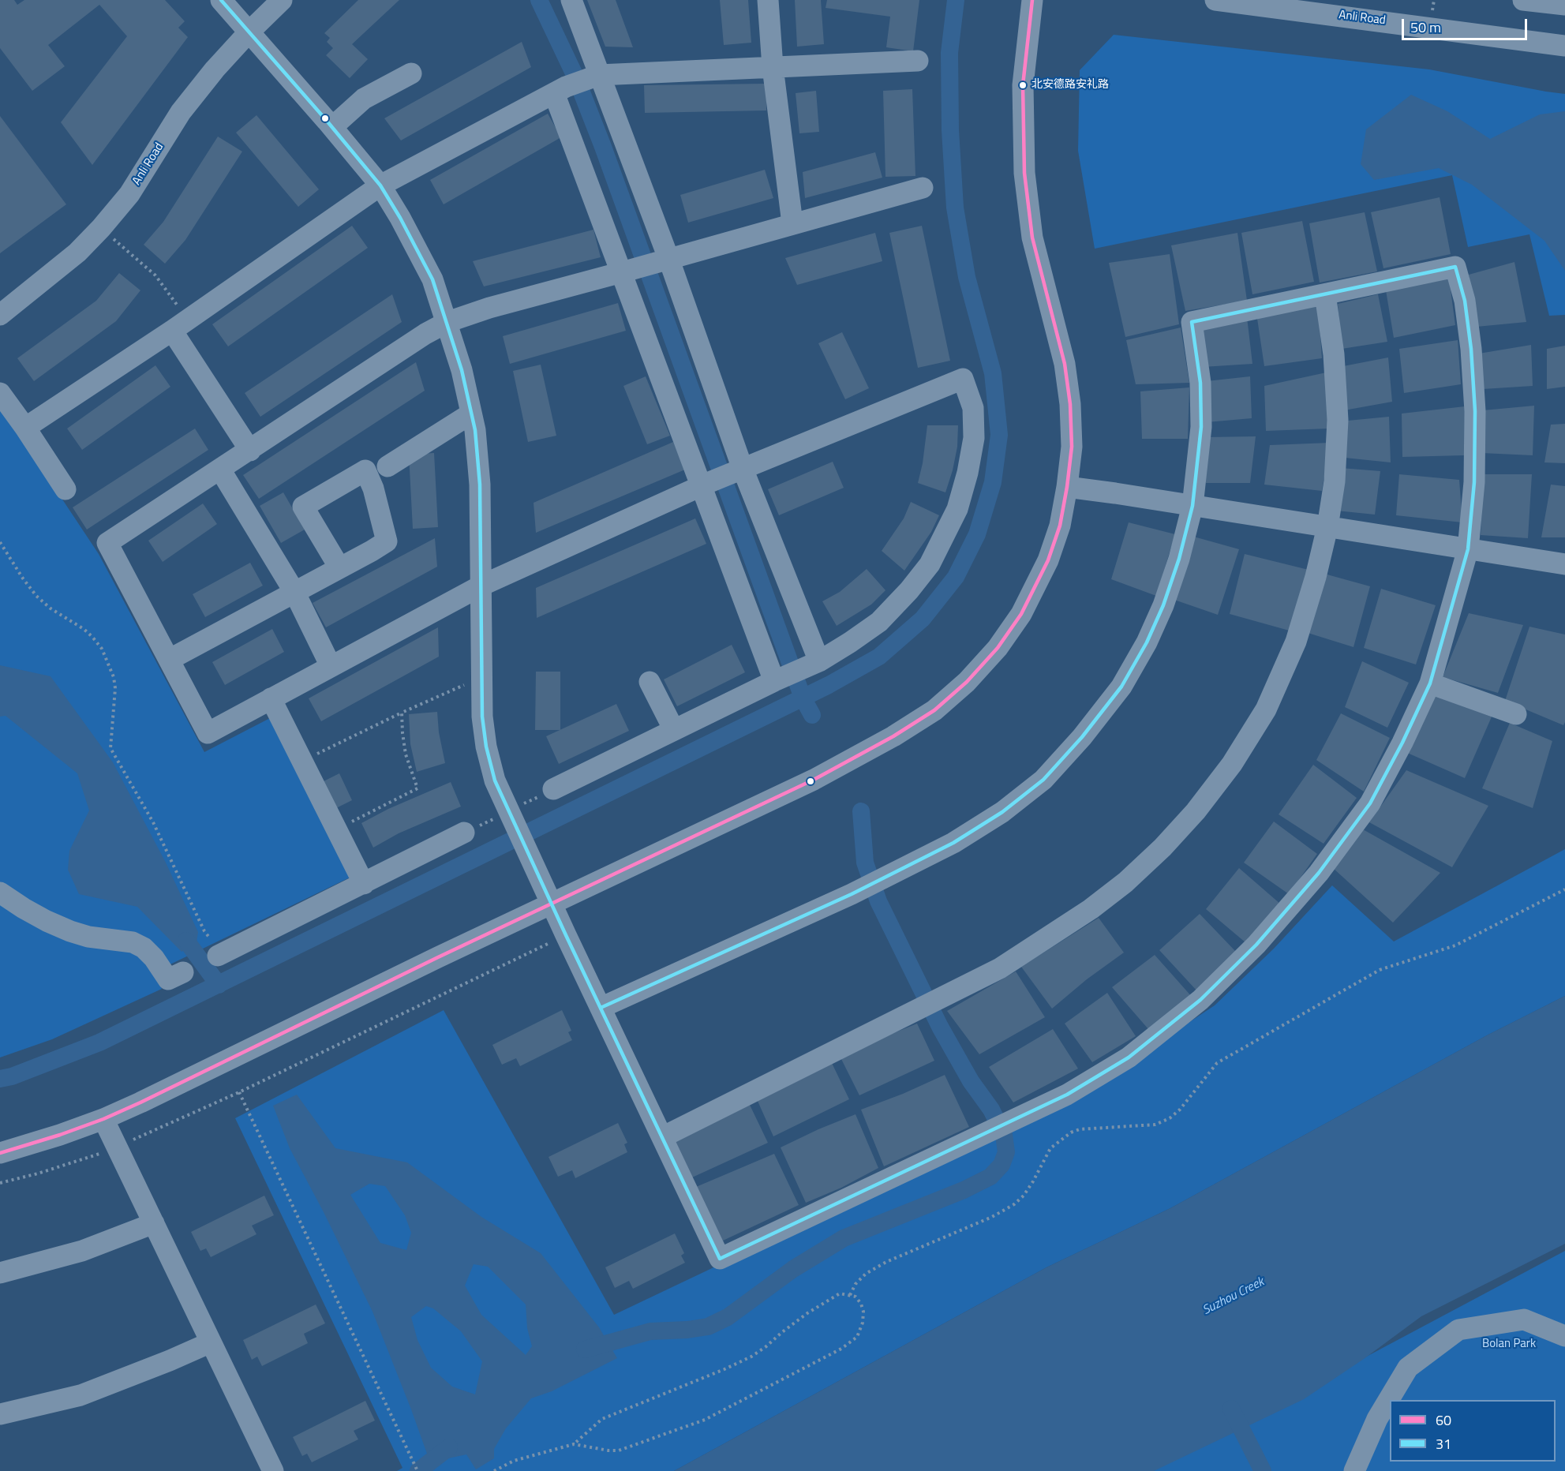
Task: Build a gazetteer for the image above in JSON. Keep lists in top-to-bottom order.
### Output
{
  "streets": {
    "street": ["Anli Road"]
  },
  "water": ["Suzhou Creek"],
  "parks": ["Bolan Park"],
  "places": ["北安德路安礼路"],
  "lines": ["transit line 60", "transit line 31"],
  "legend": ["60", "31"],
  "scale_bar": "50 m"
}
